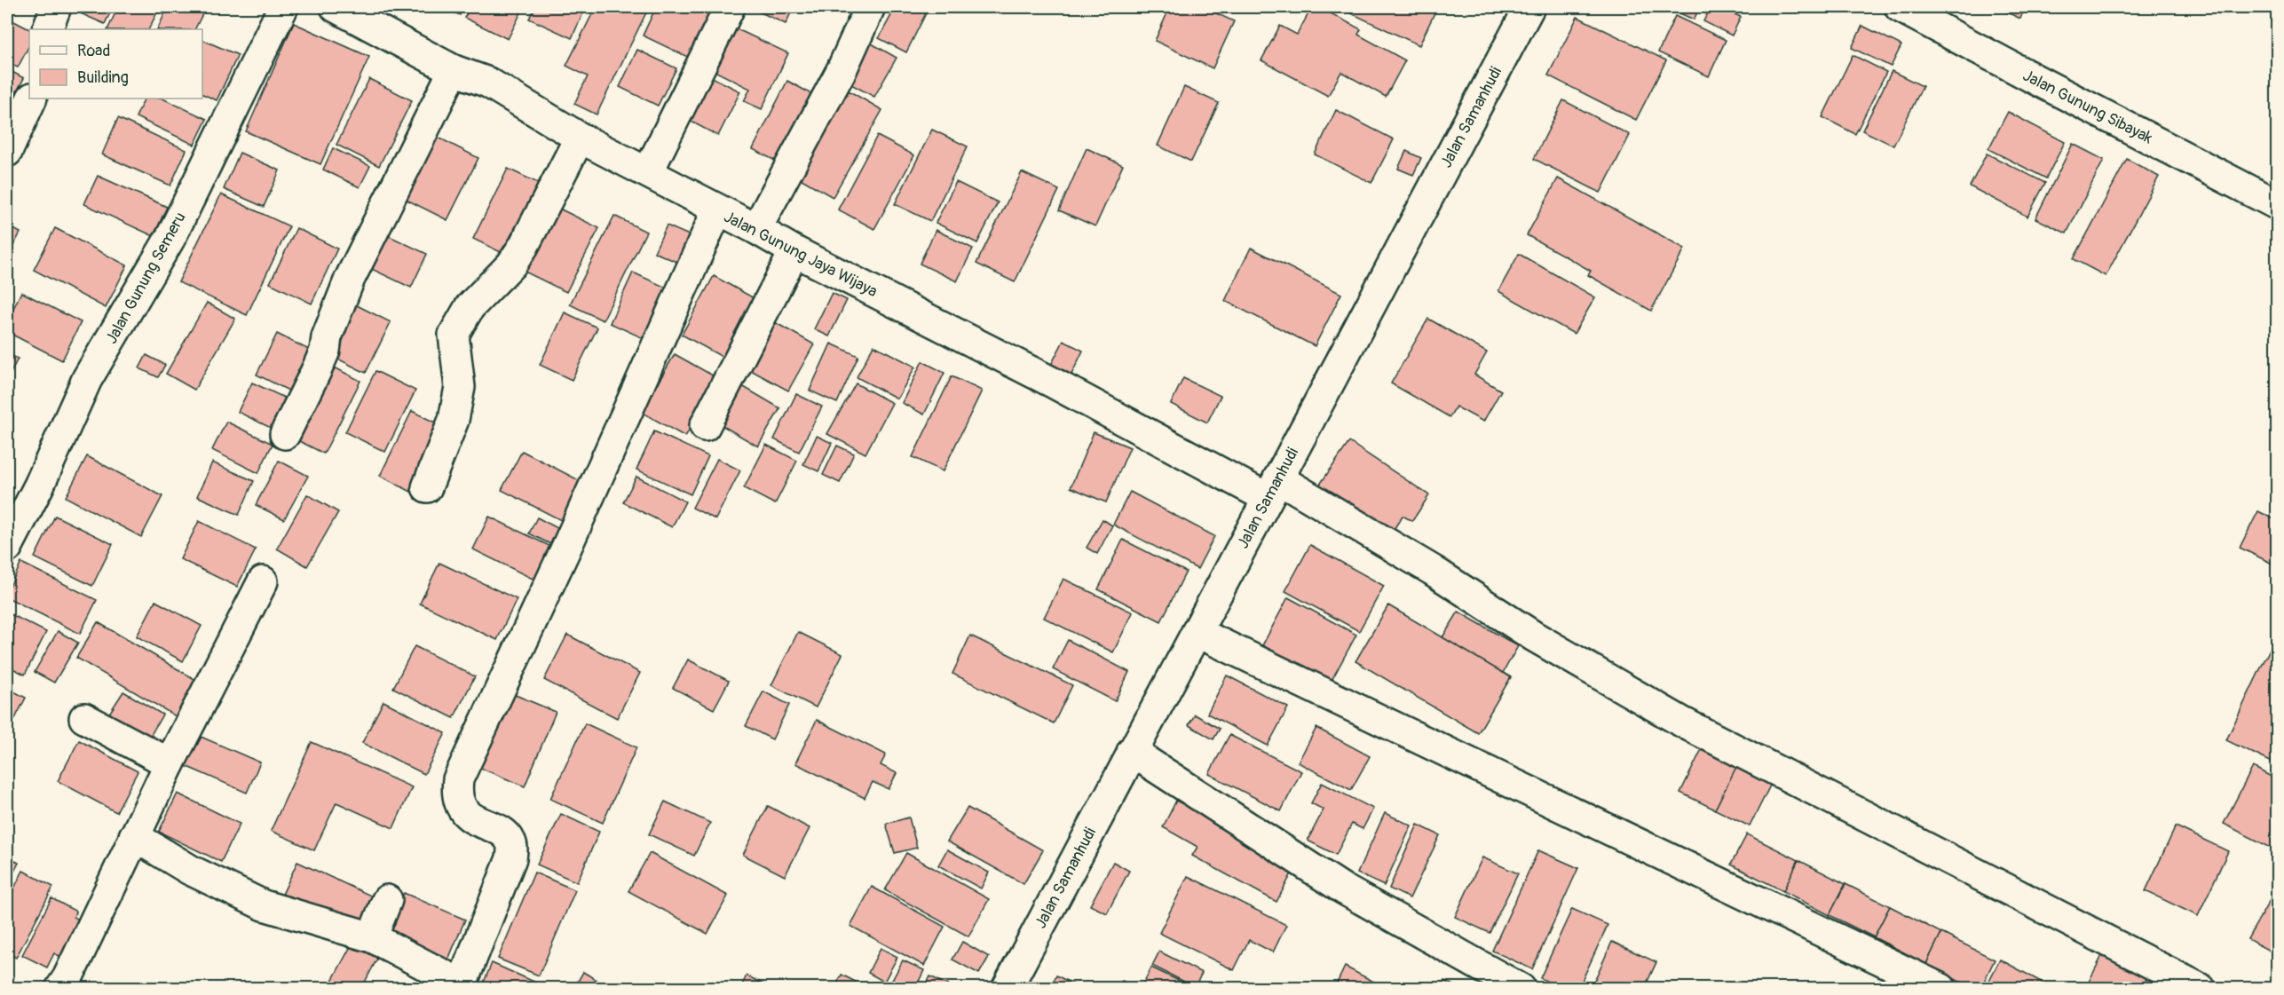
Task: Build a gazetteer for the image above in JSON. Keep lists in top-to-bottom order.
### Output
{
  "streets": {
    "street": [
      "Jalan Gunung Sibayak",
      "Jalan Samanhudi",
      "Jalan Gunung Jaya Wijaya",
      "Jalan Gunung Semeru"
    ]
  },
  "crossings": [
    ["Jalan Samanhudi", "Jalan Gunung Jaya Wijaya"]
  ],
  "legend": ["Road", "Building"]
}
